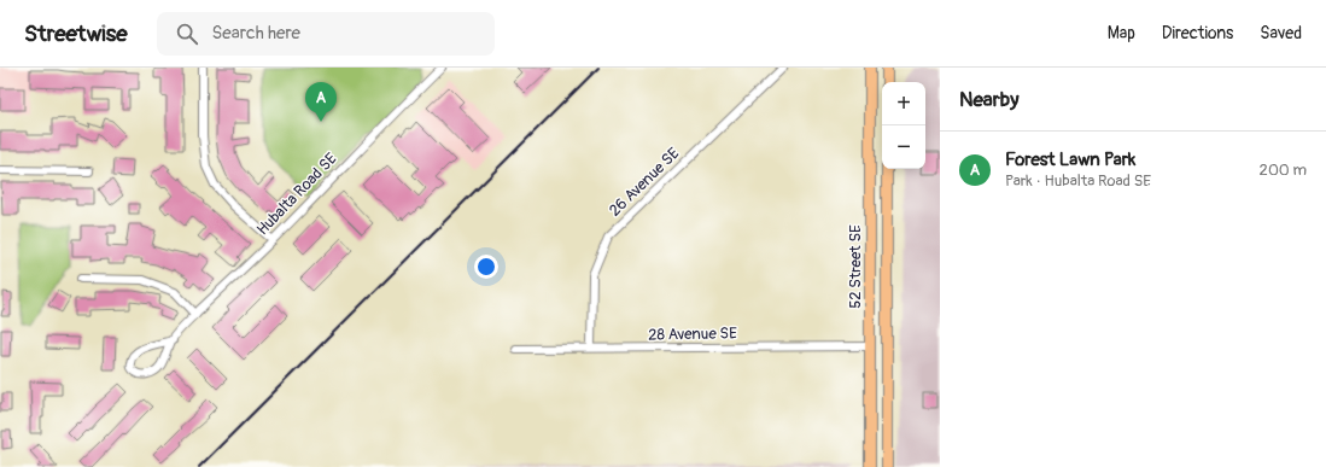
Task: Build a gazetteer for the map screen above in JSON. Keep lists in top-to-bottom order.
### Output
{
  "streets": {
    "main road": ["52 Street SE"],
    "street": ["26 Avenue SE", "Hubalta Road SE", "28 Avenue SE"]
  },
  "crossings": [
    ["26 Avenue SE", "28 Avenue SE"],
    ["52 Street SE", "28 Avenue SE"]
  ],
  "page": {
    "header": "Streetwise",
    "search": "Search here",
    "nav": ["Map", "Directions", "Saved"],
    "heading": "Nearby",
    "map_buttons": ["+", "−"],
    "pins": "A",
    "list": [
      {
        "mark": "A",
        "name": "Forest Lawn Park",
        "note": "Park · Hubalta Road SE",
        "value": "200 m"
      }
    ]
  }
}
